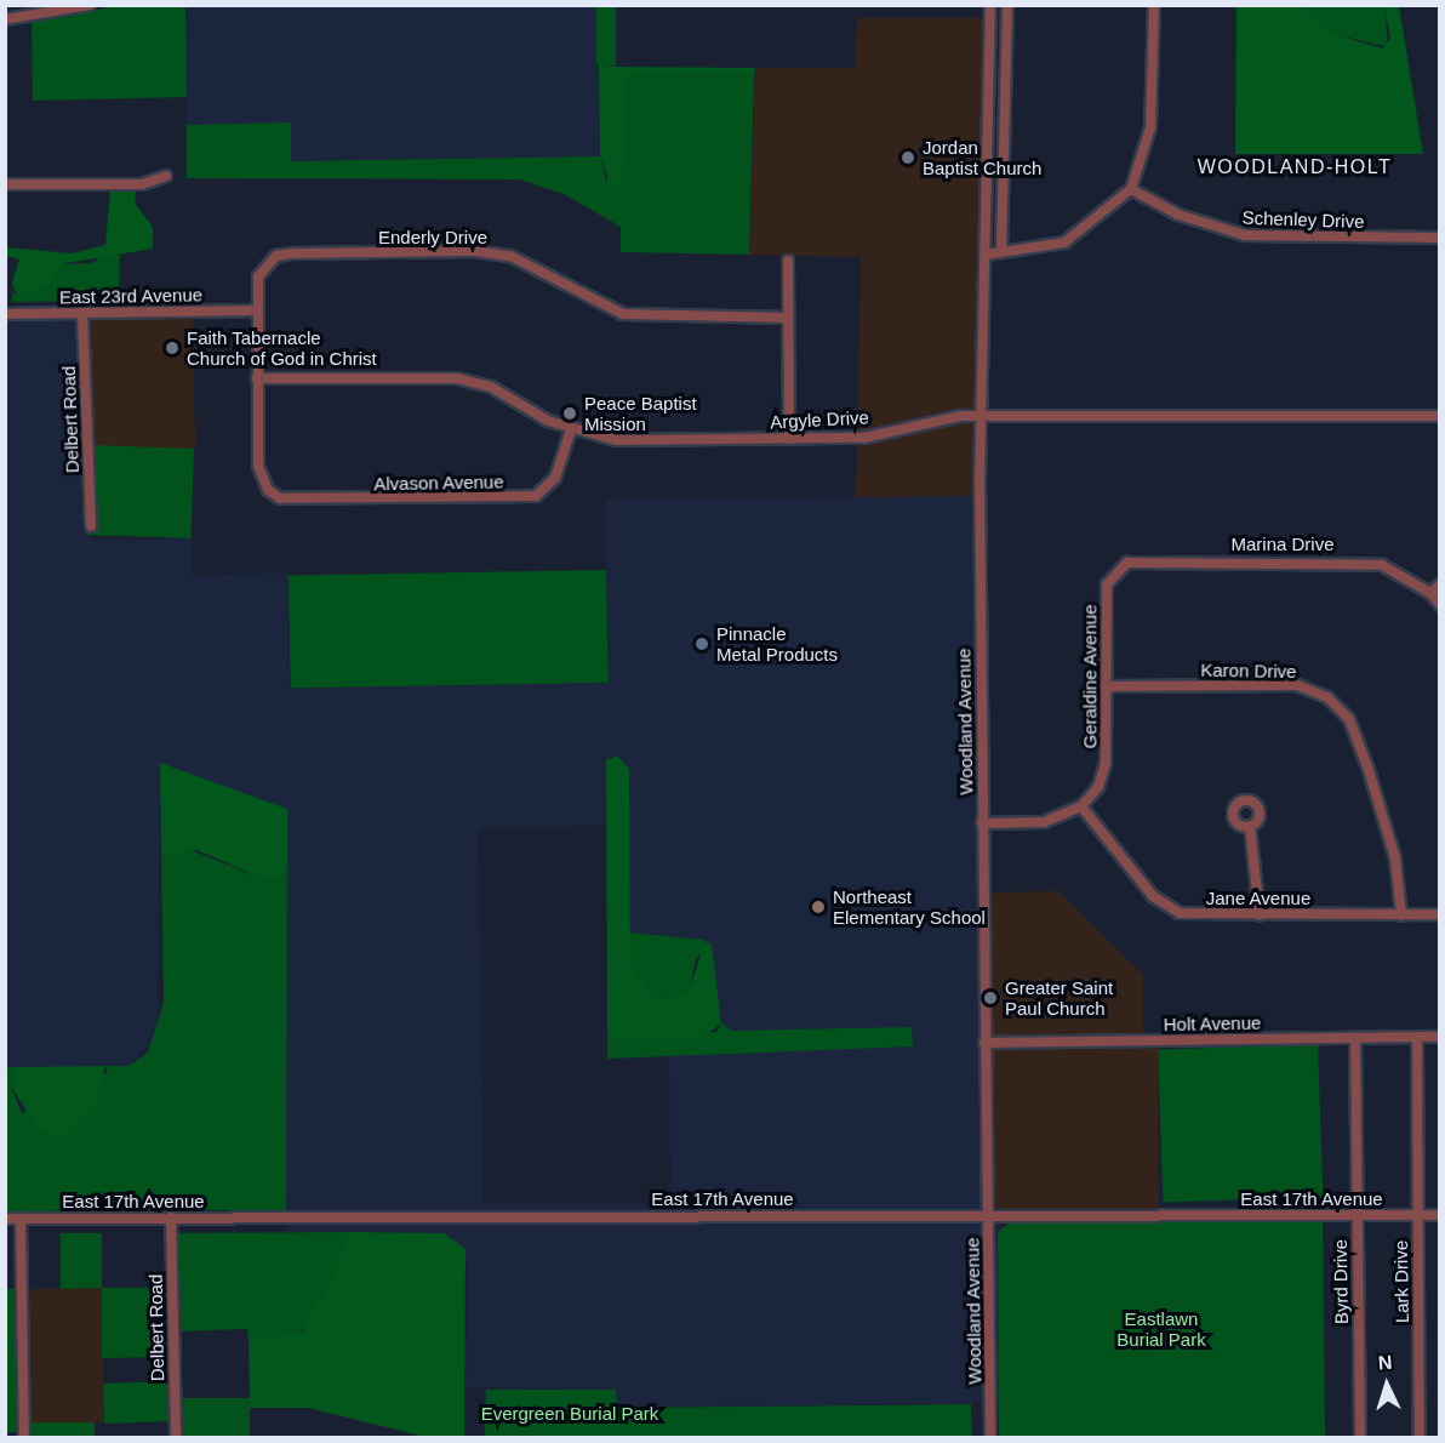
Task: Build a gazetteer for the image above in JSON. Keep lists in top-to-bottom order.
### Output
{
  "streets": {
    "street": [
      "Schenley Drive",
      "Enderly Drive",
      "East 23rd Avenue",
      "Delbert Road",
      "Argyle Drive",
      "Alvason Avenue",
      "Marina Drive",
      "Karon Drive",
      "Geraldine Avenue",
      "Woodland Avenue",
      "Jane Avenue",
      "Holt Avenue",
      "East 17th Avenue",
      "Byrd Drive",
      "Lark Drive"
    ]
  },
  "crossings": [
    ["Enderly Drive", "East 23rd Avenue"],
    ["East 23rd Avenue", "Delbert Road"],
    ["Delbert Road", "East 17th Avenue"],
    ["Argyle Drive", "Alvason Avenue"],
    ["Argyle Drive", "Woodland Avenue"],
    ["Marina Drive", "Geraldine Avenue"],
    ["Karon Drive", "Geraldine Avenue"],
    ["Karon Drive", "Jane Avenue"],
    ["Geraldine Avenue", "Jane Avenue"],
    ["Woodland Avenue", "Holt Avenue"],
    ["Woodland Avenue", "East 17th Avenue"],
    ["Holt Avenue", "Byrd Drive"],
    ["Holt Avenue", "Lark Drive"],
    ["East 17th Avenue", "Byrd Drive"],
    ["East 17th Avenue", "Lark Drive"]
  ],
  "districts": ["WOODLAND-HOLT"],
  "parks": ["Eastlawn Burial Park", "Evergreen Burial Park"],
  "places": [
    "Jordan Baptist Church",
    "Faith Tabernacle Church of God in Christ",
    "Peace Baptist Mission",
    "Pinnacle Metal Products",
    "Northeast Elementary School",
    "Greater Saint Paul Church"
  ],
  "north": "top"
}
